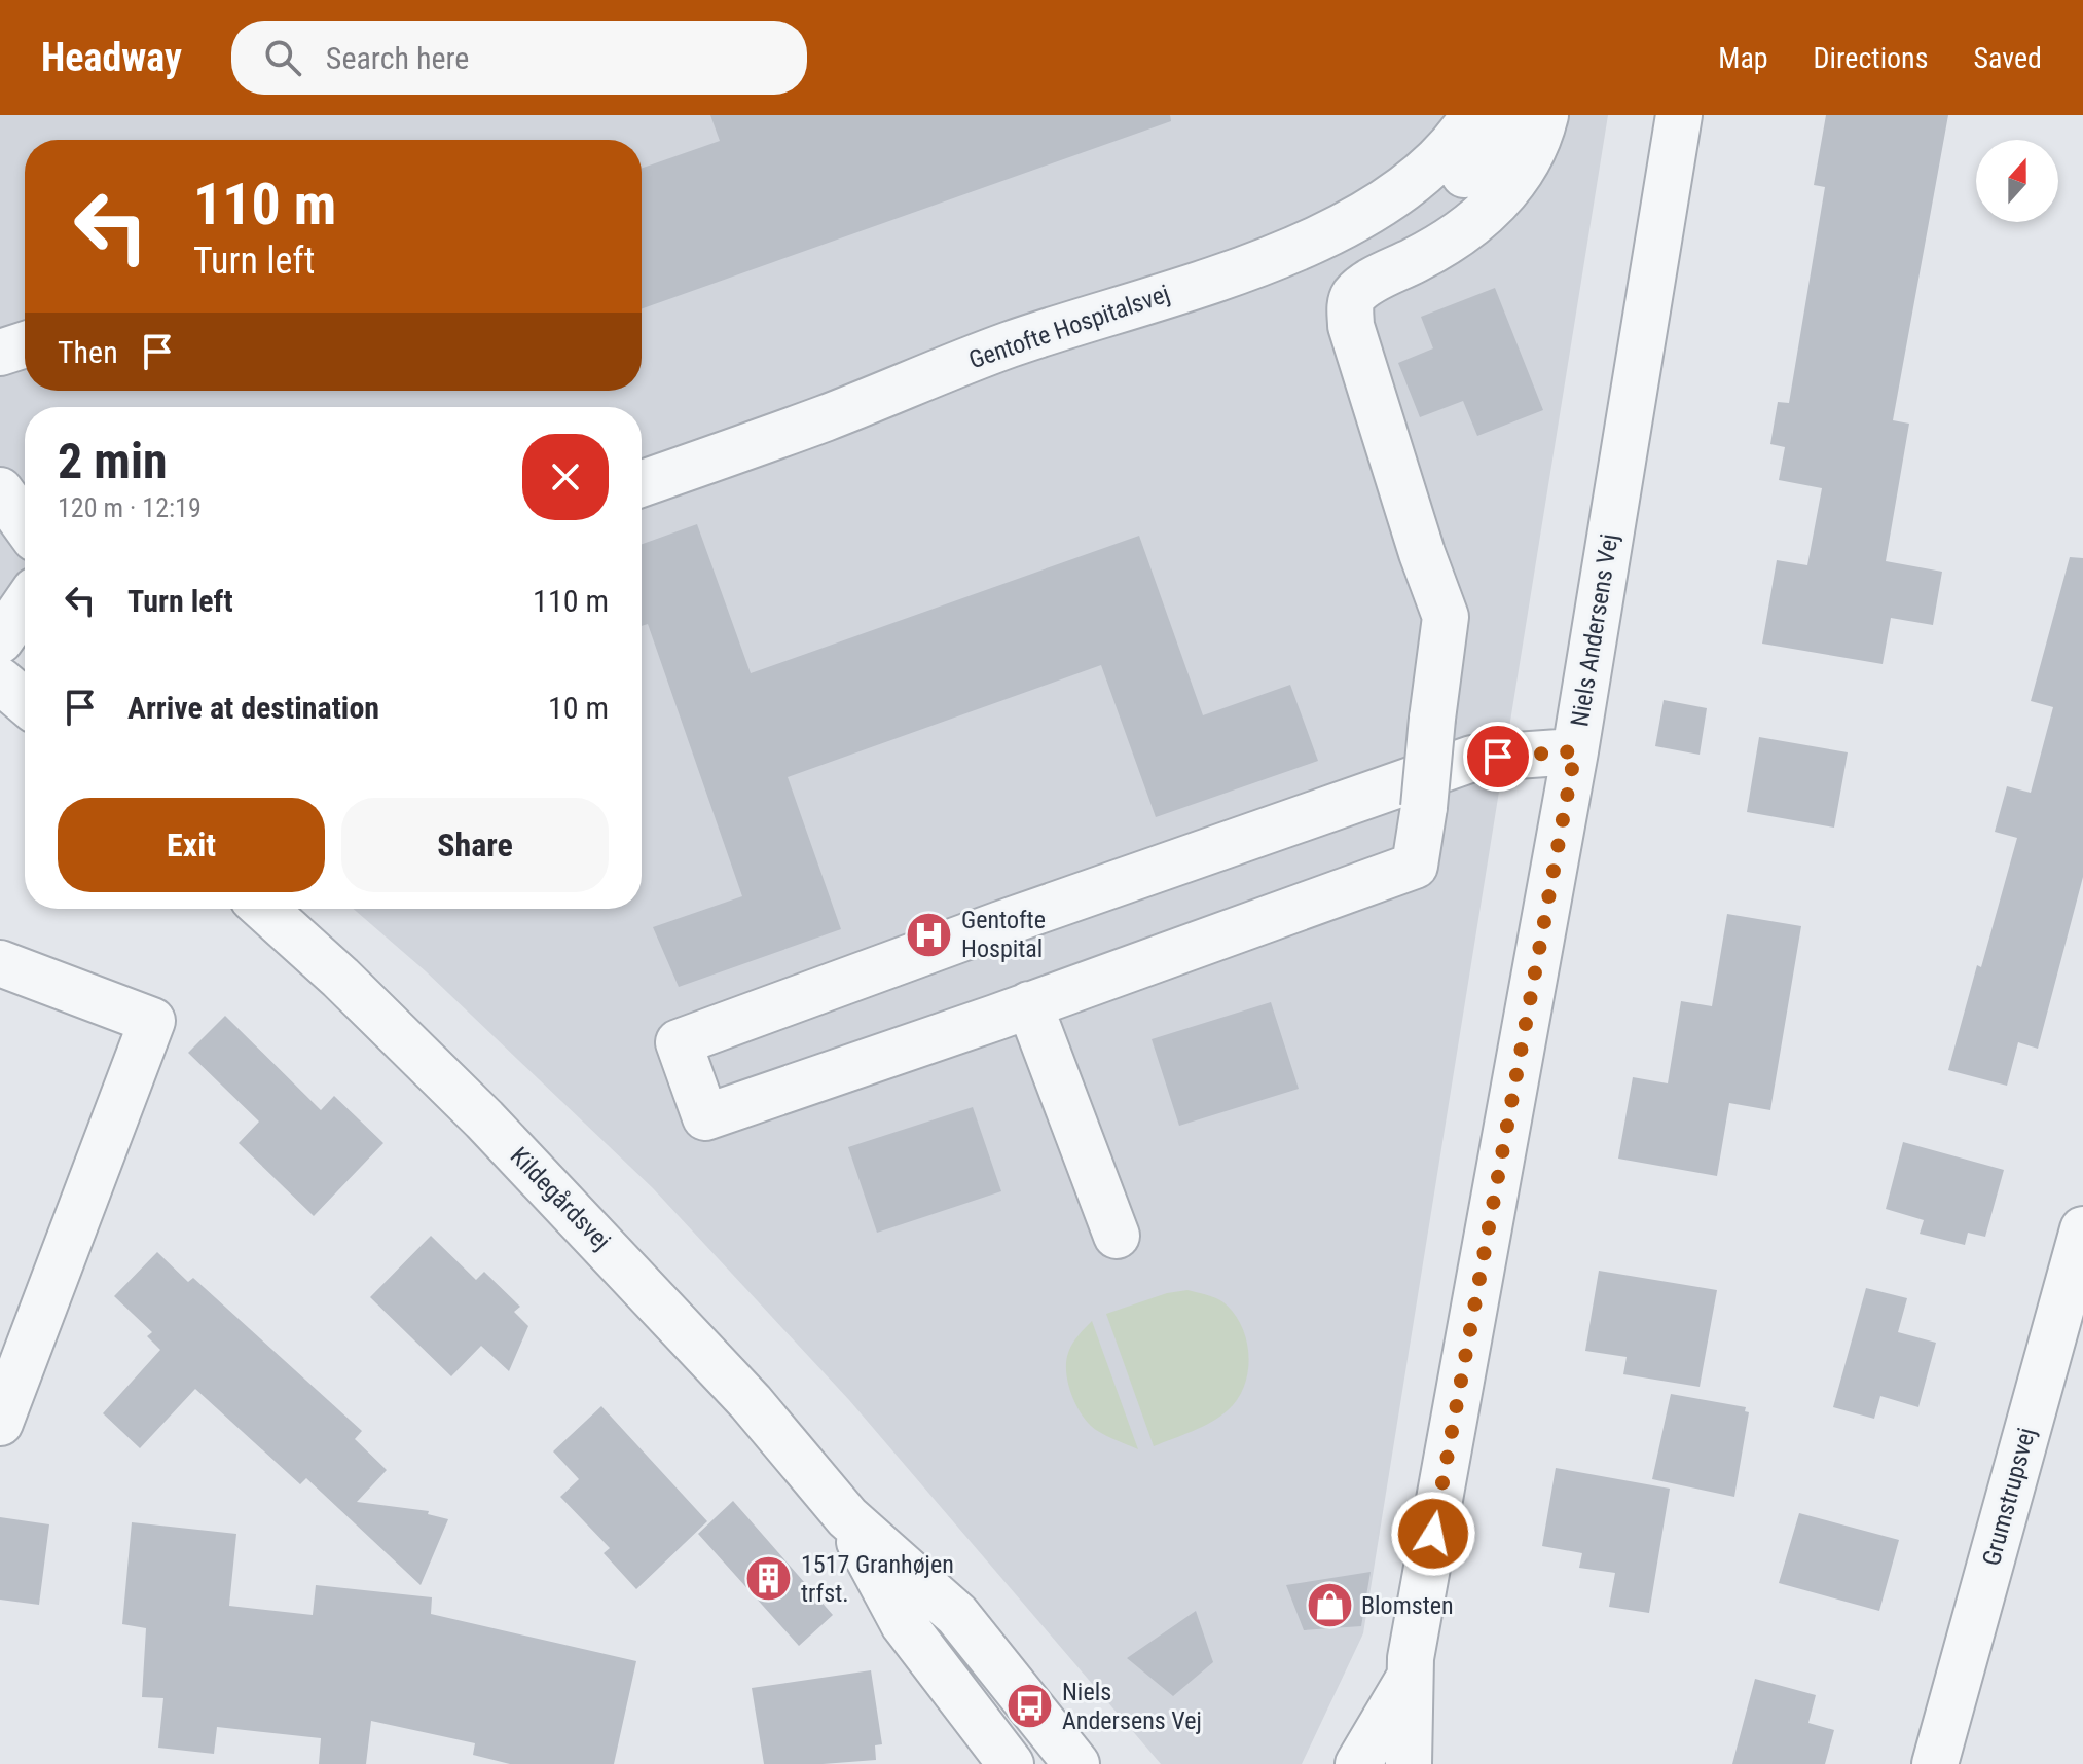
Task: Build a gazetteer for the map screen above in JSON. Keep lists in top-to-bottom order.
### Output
{
  "streets": {
    "street": [
      "Gentofte Hospitalsvej",
      "Niels Andersens Vej",
      "Kildegårdsvej",
      "Grumstrupsvej"
    ]
  },
  "places": {
    "hospital": ["Gentofte Hospital"],
    "building": ["1517 Granhøjen trfst."],
    "shop": ["Blomsten"],
    "bus stop": ["Niels Andersens Vej"]
  },
  "north": "top",
  "page": {
    "header": "Headway",
    "search": "Search here",
    "nav": ["Map", "Directions", "Saved"],
    "turn": ["110 m", "Turn left"],
    "then": "Then",
    "heading": ["2 min", "120 m · 12:19"],
    "list": [
      {
        "name": "Turn left",
        "value": "110 m"
      },
      {
        "name": "Arrive at destination",
        "value": "10 m"
      }
    ],
    "buttons": ["Exit", "Share"]
  }
}
